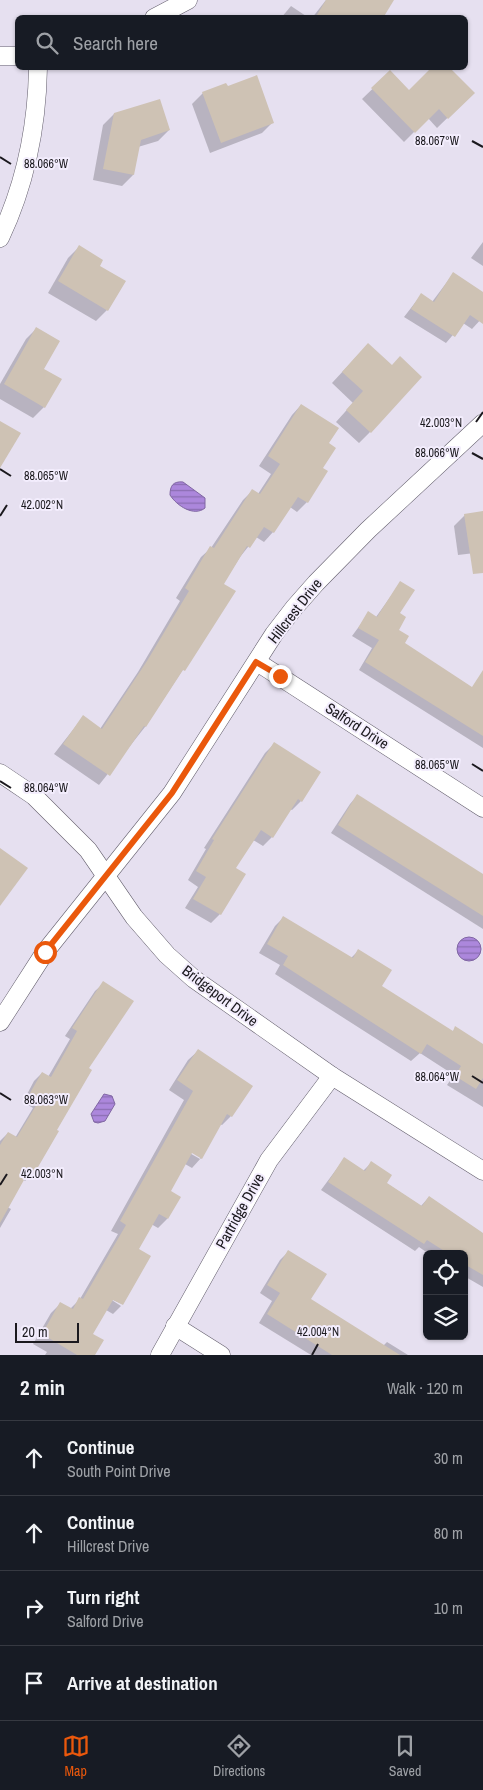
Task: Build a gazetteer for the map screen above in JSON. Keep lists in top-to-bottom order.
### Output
{
  "streets": {
    "street": [
      "Hillcrest Drive",
      "Salford Drive",
      "Bridgeport Drive",
      "Partridge Drive"
    ]
  },
  "crossings": [
    ["Hillcrest Drive", "Salford Drive"],
    ["Hillcrest Drive", "Bridgeport Drive"],
    ["Bridgeport Drive", "Partridge Drive"]
  ],
  "scale_bar": "20 m",
  "page": {
    "search": "Search here",
    "scale": "20 m",
    "heading": ["2 min", "Walk · 120 m"],
    "list": [
      ["Continue", "South Point Drive", "30 m"],
      ["Continue", "Hillcrest Drive", "80 m"],
      ["Turn right", "Salford Drive", "10 m"],
      "Arrive at destination"
    ],
    "nav": ["Map", "Directions", "Saved"]
  },
  "coordinates": [
    "88.067°W",
    "88.066°W",
    "42.003°N",
    "88.065°W",
    "42.002°N",
    "88.064°W",
    "88.063°W",
    "42.004°N"
  ]
}
